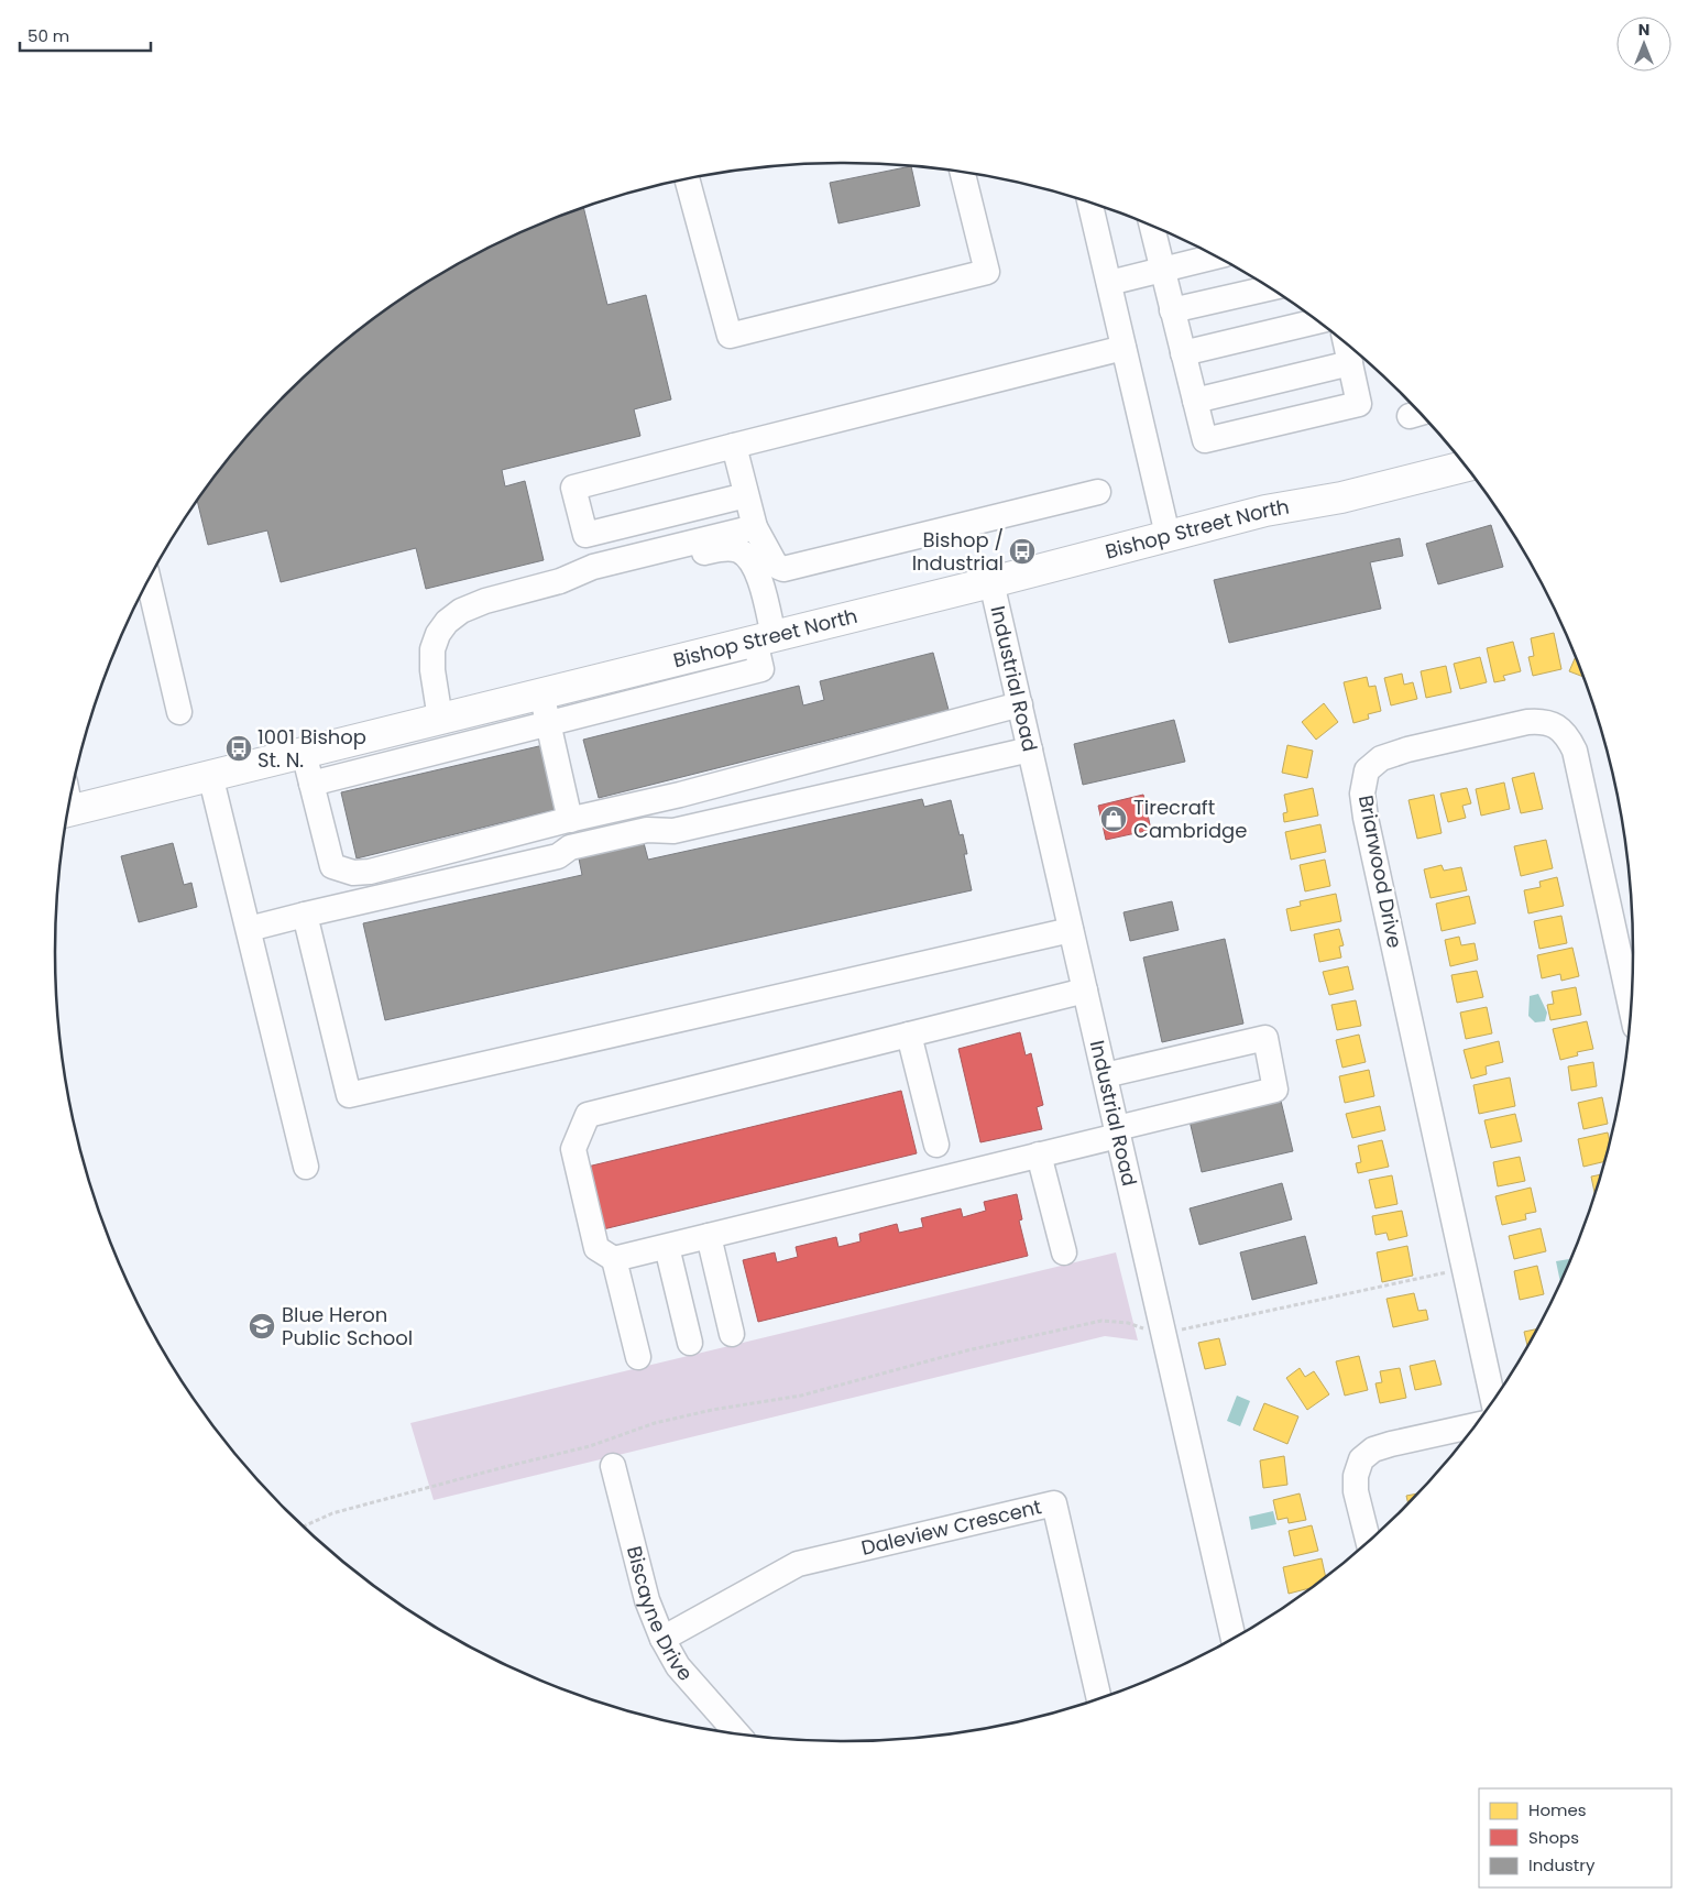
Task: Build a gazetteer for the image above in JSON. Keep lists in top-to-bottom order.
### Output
{
  "streets": {
    "main road": ["Bishop Street North"],
    "street": [
      "Industrial Road",
      "Briarwood Drive",
      "Daleview Crescent",
      "Biscayne Drive"
    ]
  },
  "crossings": [
    ["Bishop Street North", "Industrial Road"],
    ["Daleview Crescent", "Biscayne Drive"]
  ],
  "places": {
    "bus stop": ["Bishop / Industrial", "1001 Bishop St. N."],
    "shop": ["Tirecraft Cambridge"],
    "school or university": ["Blue Heron Public School"]
  },
  "legend": ["Homes", "Shops", "Industry"],
  "scale_bar": "50 m",
  "north": "top"
}
